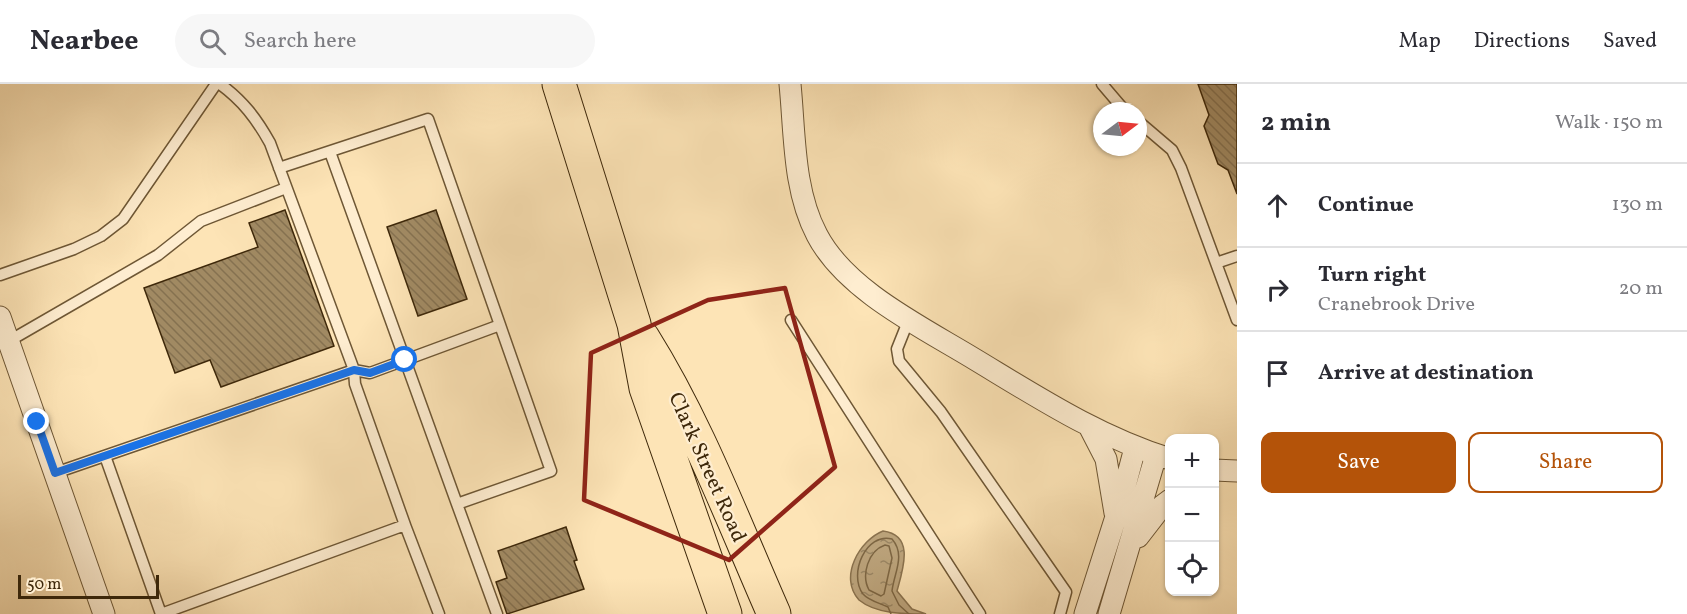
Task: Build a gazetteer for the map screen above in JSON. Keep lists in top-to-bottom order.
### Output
{
  "streets": {
    "highway": ["Clark Street Road"]
  },
  "scale_bar": "50 m",
  "north": "right",
  "page": {
    "header": "Nearbee",
    "search": "Search here",
    "nav": ["Map", "Directions", "Saved"],
    "heading": ["2 min", "Walk · 150 m"],
    "list": [
      ["Continue", "130 m"],
      ["Turn right", "Cranebrook Drive", "20 m"],
      "Arrive at destination"
    ],
    "buttons": ["Save", "Share"],
    "map_buttons": ["+", "−"],
    "scale": "50 m"
  }
}
